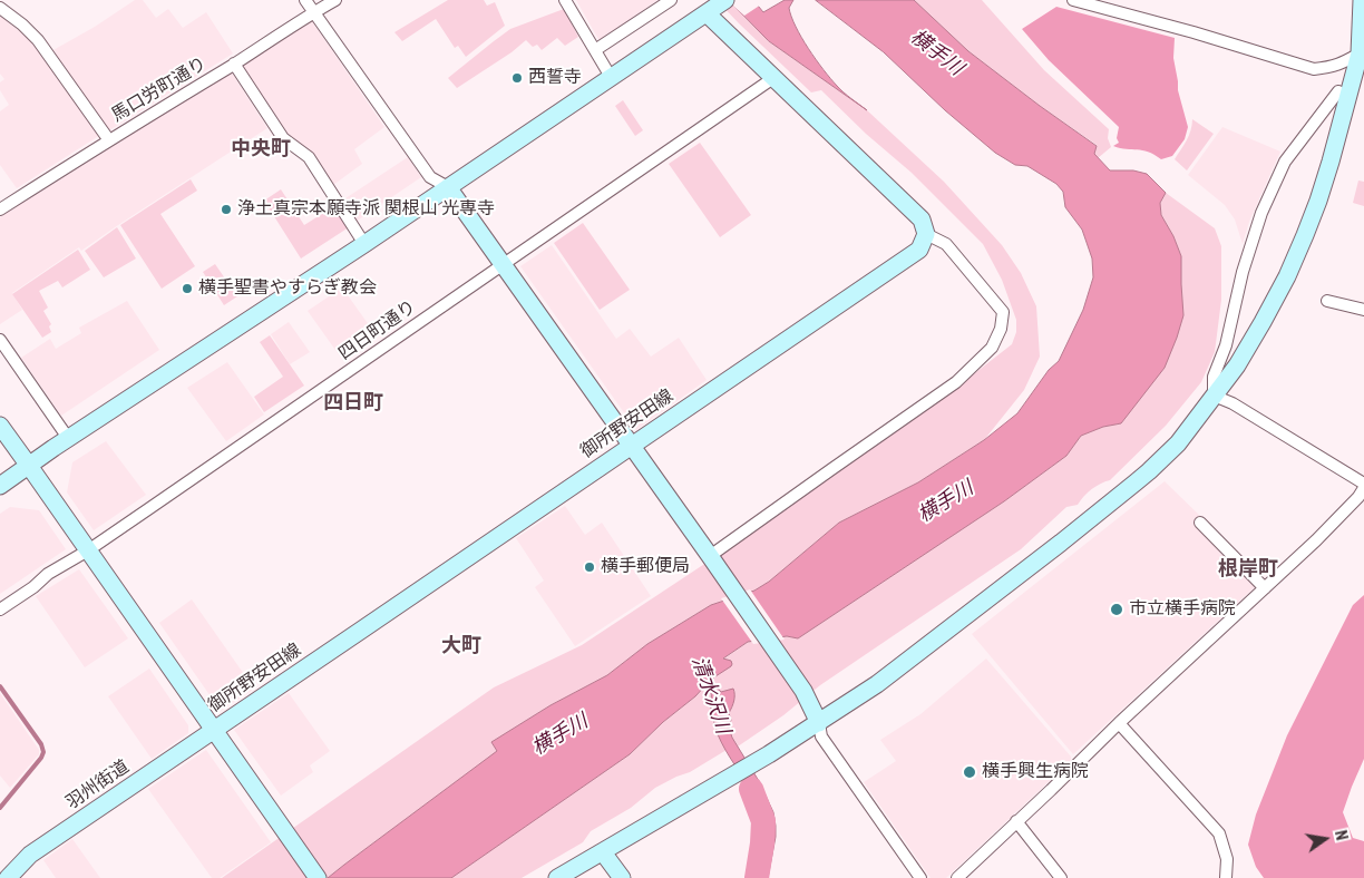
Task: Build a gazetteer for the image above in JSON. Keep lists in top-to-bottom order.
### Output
{
  "streets": {
    "street": [
      "馬口労町通り",
      "四日町通り",
      "御所野安田線",
      "羽州街道"
    ]
  },
  "crossings": [
    ["御所野安田線", "羽州街道"]
  ],
  "districts": [
    "中央町",
    "四日町",
    "根岸町",
    "大町"
  ],
  "water": ["横手川", "清水沢川"],
  "places": [
    "西誓寺",
    "浄土真宗本願寺派 関根山 光専寺",
    "横手聖書やすらぎ教会",
    "横手郵便局",
    "市立横手病院",
    "横手興生病院"
  ],
  "north": "right"
}
